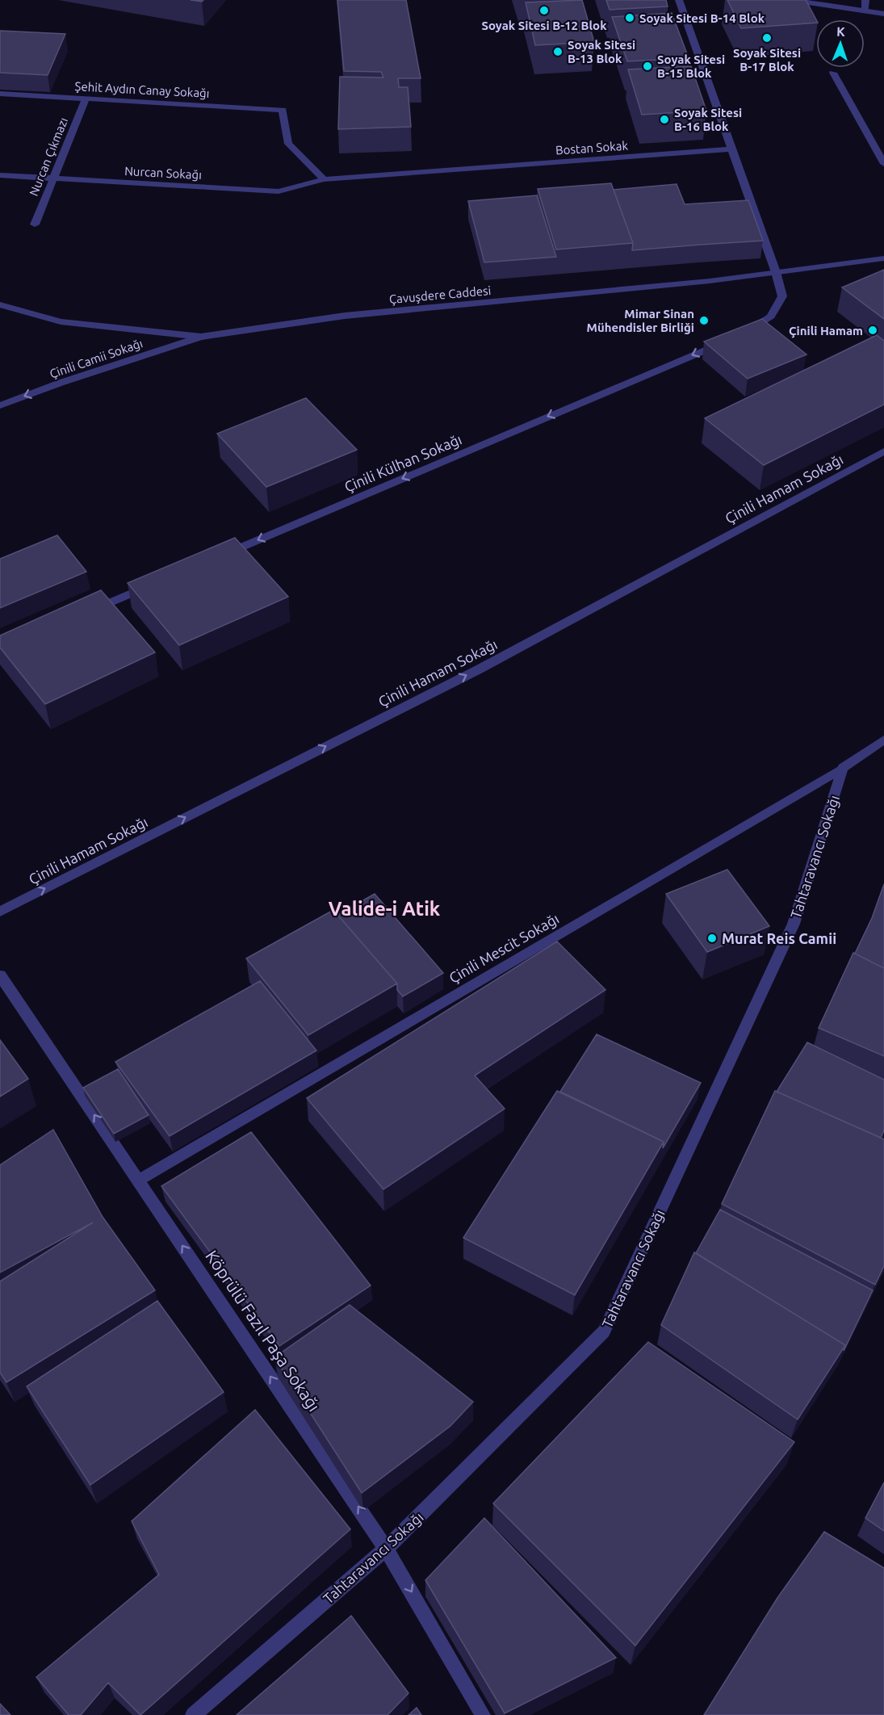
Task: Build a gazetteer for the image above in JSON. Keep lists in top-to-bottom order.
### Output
{
  "streets": {
    "street": [
      "Şehit Aydın Canay Sokağı",
      "Bostan Sokak",
      "Nurcan Çıkmazı",
      "Nurcan Sokağı",
      "Çavuşdere Caddesi",
      "Çinili Camii Sokağı",
      "Çinili Külhan Sokağı",
      "Çinili Hamam Sokağı",
      "Tahtaravancı Sokağı",
      "Çinili Mescit Sokağı",
      "Köprülü Fazıl Paşa Sokağı"
    ]
  },
  "crossings": [
    ["Şehit Aydın Canay Sokağı", "Bostan Sokak"],
    ["Şehit Aydın Canay Sokağı", "Nurcan Çıkmazı"],
    ["Şehit Aydın Canay Sokağı", "Nurcan Sokağı"],
    ["Bostan Sokak", "Nurcan Sokağı"],
    ["Nurcan Çıkmazı", "Nurcan Sokağı"],
    ["Çavuşdere Caddesi", "Çinili Camii Sokağı"],
    ["Çavuşdere Caddesi", "Çinili Külhan Sokağı"],
    ["Tahtaravancı Sokağı", "Çinili Mescit Sokağı"],
    ["Tahtaravancı Sokağı", "Köprülü Fazıl Paşa Sokağı"],
    ["Çinili Mescit Sokağı", "Köprülü Fazıl Paşa Sokağı"]
  ],
  "one_way": ["Çinili Camii Sokağı", "Çinili Külhan Sokağı", "Çinili Hamam Sokağı"],
  "districts": ["Valide-i Atik"],
  "places": [
    "Soyak Sitesi B-12 Blok",
    "Soyak Sitesi B-14 Blok",
    "Soyak Sitesi B-17 Blok",
    "Soyak Sitesi B-13 Blok",
    "Soyak Sitesi B-15 Blok",
    "Soyak Sitesi B-16 Blok",
    "Mimar Sinan Mühendisler Birliği",
    "Çinili Hamam",
    "Murat Reis Camii"
  ],
  "north": "top"
}
